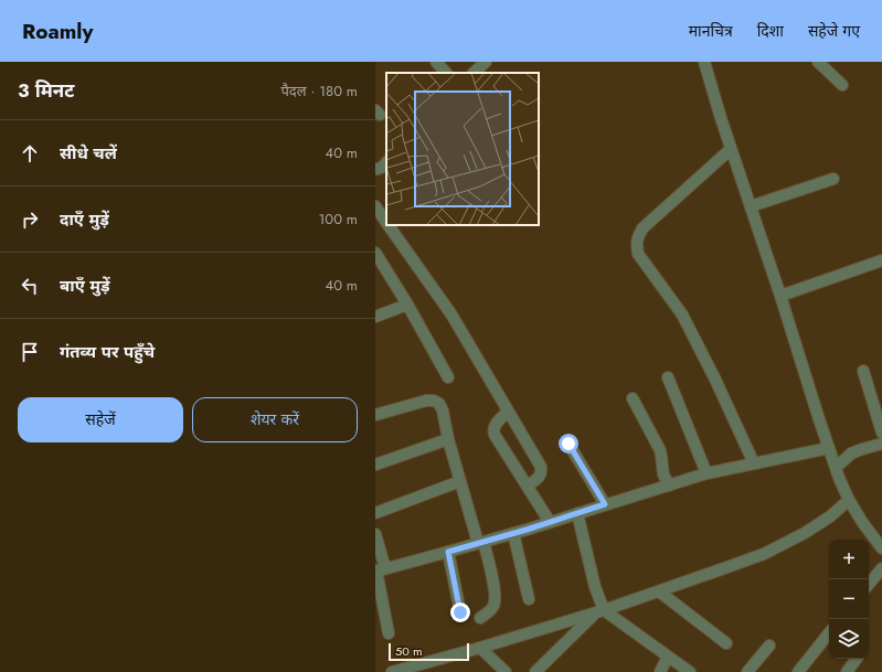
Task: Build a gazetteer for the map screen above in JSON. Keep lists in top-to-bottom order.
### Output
{
  "scale_bar": "50 m",
  "page": {
    "header": "Roamly",
    "nav": ["मानचित्र", "दिशा", "सहेजे गए"],
    "heading": ["3 मिनट", "पैदल · 180 m"],
    "list": [
      ["सीधे चलें", "40 m"],
      ["दाएँ मुड़ें", "100 m"],
      ["बाएँ मुड़ें", "40 m"],
      "गंतव्य पर पहुँचे"
    ],
    "buttons": ["सहेजें", "शेयर करें"],
    "map_buttons": ["+", "−"],
    "scale": "50 m"
  }
}
